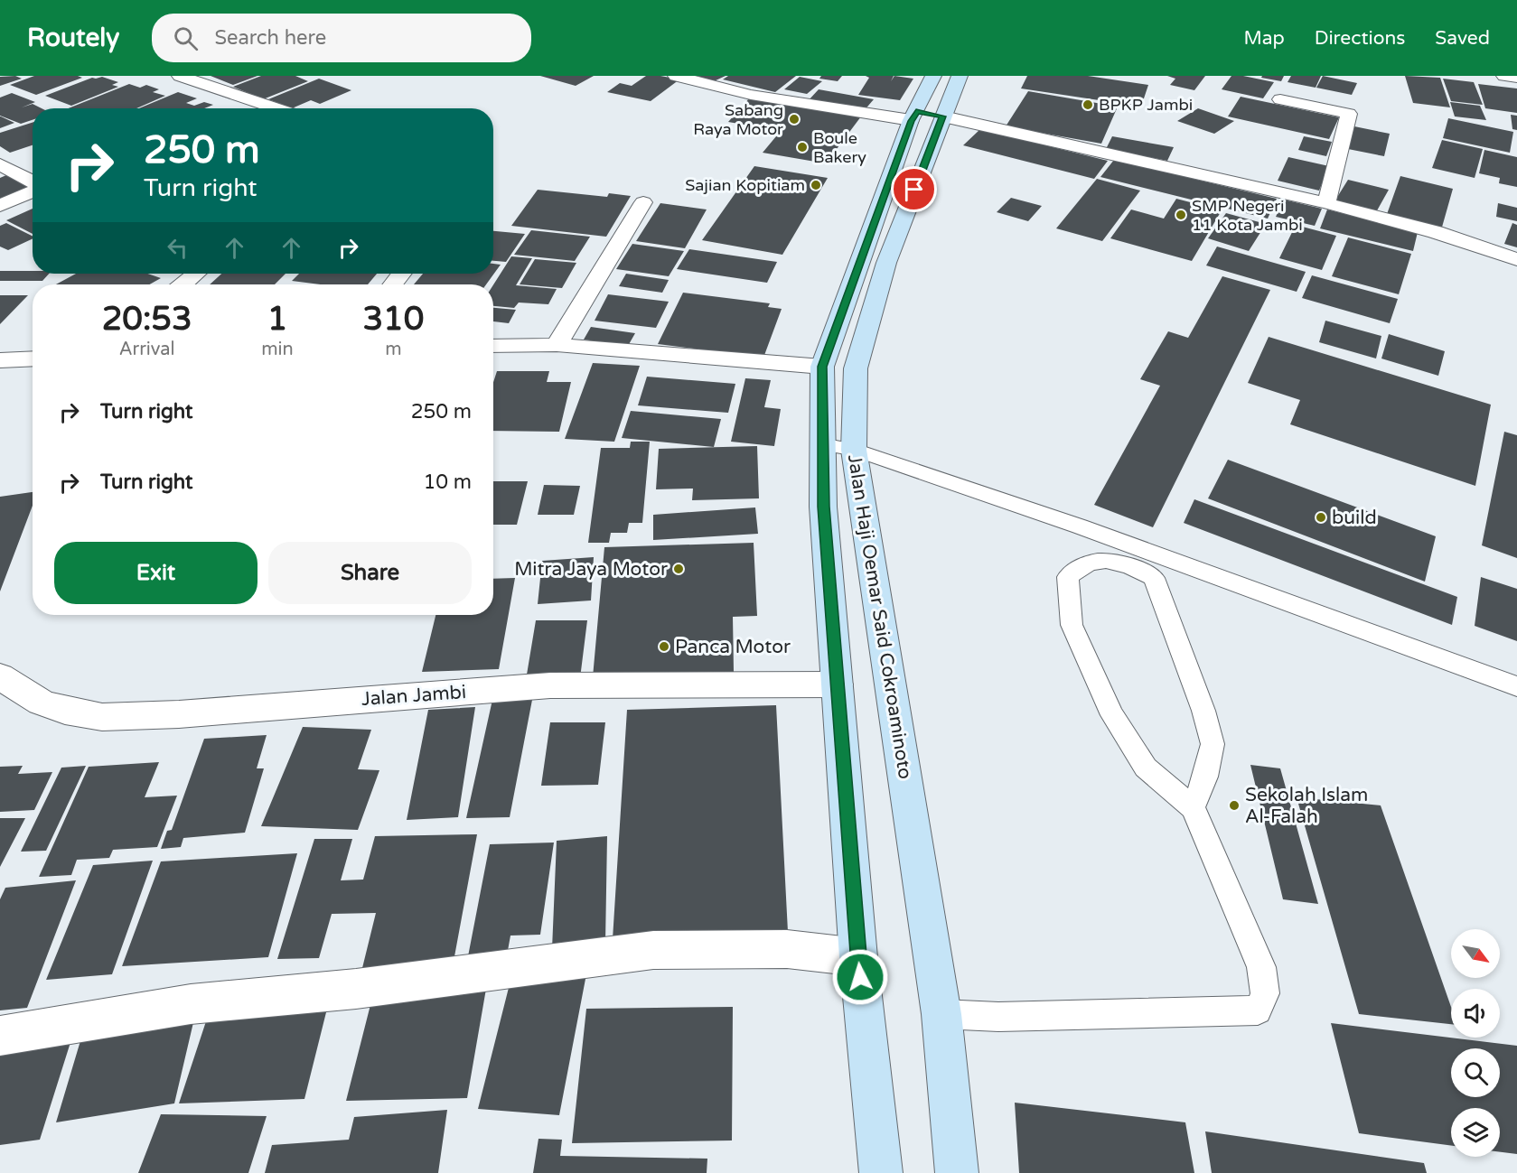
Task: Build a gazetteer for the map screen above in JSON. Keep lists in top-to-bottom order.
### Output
{
  "streets": {
    "main road": ["Jalan Haji Oemar Said Cokroaminoto"],
    "street": ["Jalan Jambi"]
  },
  "crossings": [
    ["Jalan Haji Oemar Said Cokroaminoto", "Jalan Jambi"]
  ],
  "places": [
    "BPKP Jambi",
    "Sabang Raya Motor",
    "Boule Bakery",
    "Sajian Kopitiam",
    "SMP Negeri 11 Kota Jambi",
    "build",
    "Mitra Jaya Motor",
    "Panca Motor",
    "Sekolah Islam Al-Falah"
  ],
  "north": "bottom right",
  "page": {
    "header": "Routely",
    "search": "Search here",
    "nav": ["Map", "Directions", "Saved"],
    "turn": ["250 m", "Turn right"],
    "eta": [
      "20:53",
      "Arrival",
      "1",
      "min",
      "310",
      "m"
    ],
    "list": [
      {
        "name": "Turn right",
        "value": "250 m"
      },
      {
        "name": "Turn right",
        "value": "10 m"
      }
    ],
    "buttons": ["Exit", "Share"]
  }
}
